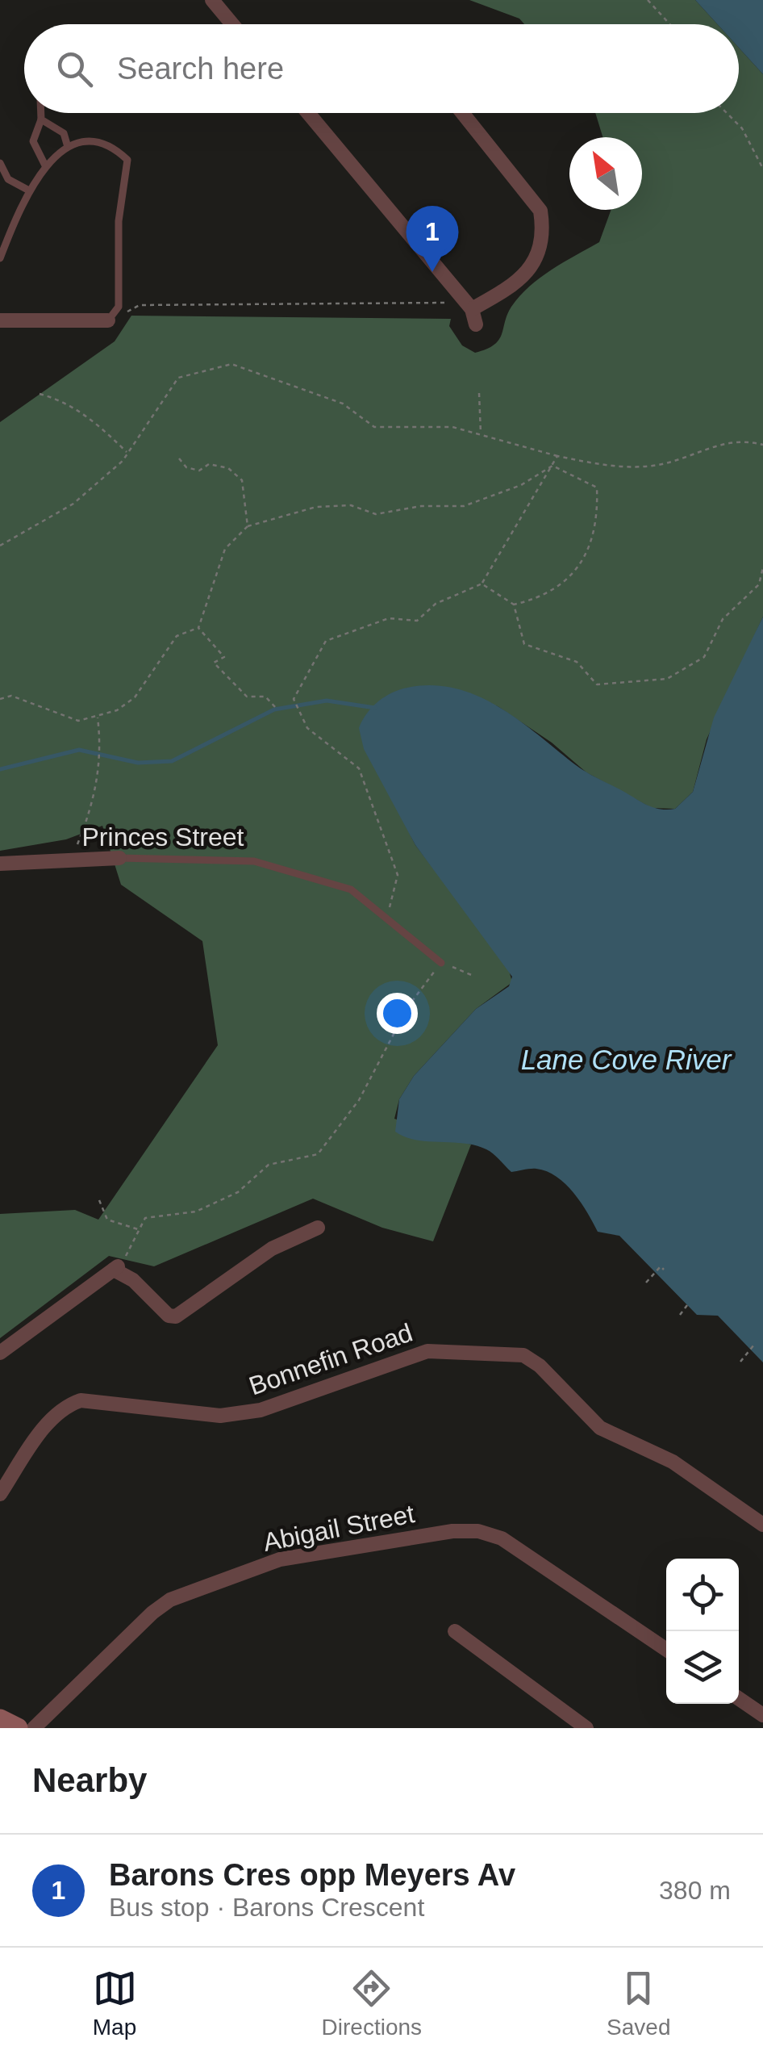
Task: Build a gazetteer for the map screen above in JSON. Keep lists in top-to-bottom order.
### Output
{
  "streets": {
    "street": ["Princes Street", "Bonnefin Road", "Abigail Street"]
  },
  "water": ["Lane Cove River"],
  "north": "top left",
  "page": {
    "search": "Search here",
    "pins": "1",
    "heading": "Nearby",
    "list": [
      {
        "mark": "1",
        "name": "Barons Cres opp Meyers Av",
        "note": "Bus stop · Barons Crescent",
        "value": "380 m"
      }
    ],
    "nav": ["Map", "Directions", "Saved"]
  }
}
